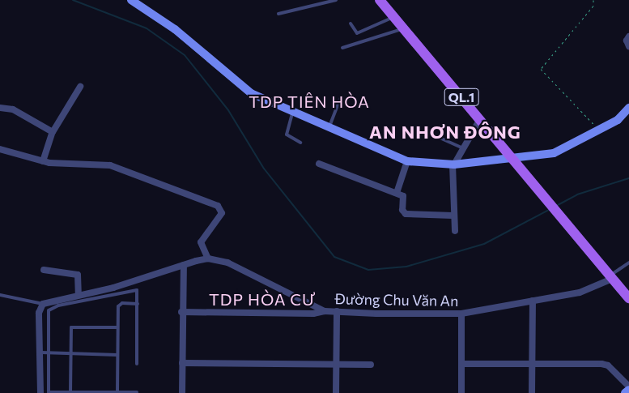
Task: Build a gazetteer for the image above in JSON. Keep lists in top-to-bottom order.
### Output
{
  "streets": {
    "main road": ["QL.1"],
    "street": ["Đường Chu Văn An"]
  },
  "crossings": [
    ["QL.1", "Đường Chu Văn An"]
  ],
  "districts": ["TDP TIÊN HÒA", "AN NHƠN ĐÔNG", "TDP HÒA CƯ"]
}
